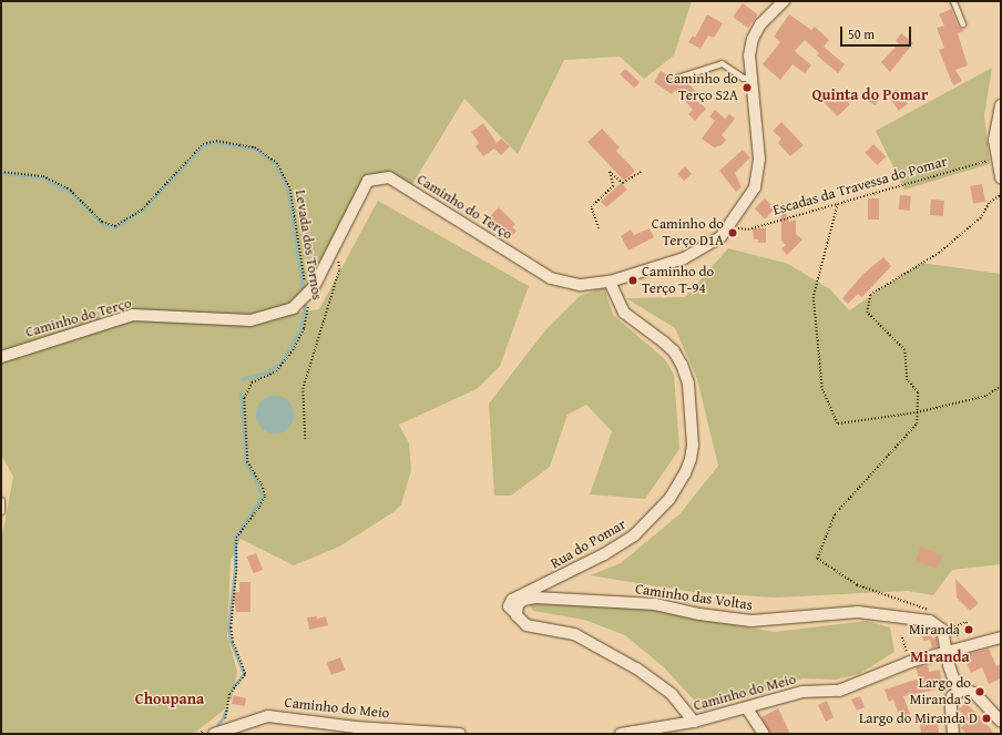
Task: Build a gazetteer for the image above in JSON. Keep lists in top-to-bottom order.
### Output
{
  "streets": {
    "street": [
      "Caminho do Terço",
      "Rua do Pomar",
      "Caminho das Voltas",
      "Caminho do Meio"
    ],
    "path": ["Escadas da Travessa do Pomar", "Levada dos Tornos"]
  },
  "crossings": [
    ["Escadas da Travessa do Pomar", "Caminho do Terço"],
    ["Caminho do Terço", "Levada dos Tornos"],
    ["Caminho do Terço", "Rua do Pomar"],
    ["Rua do Pomar", "Caminho das Voltas"]
  ],
  "districts": ["Quinta do Pomar", "Miranda", "Choupana"],
  "places": [
    "Caminho do Terço S2A",
    "Caminho do Terço D1A",
    "Caminho do Terço T-94",
    "Miranda",
    "Largo do Miranda S",
    "Largo do Miranda D"
  ],
  "scale_bar": "50 m"
}
